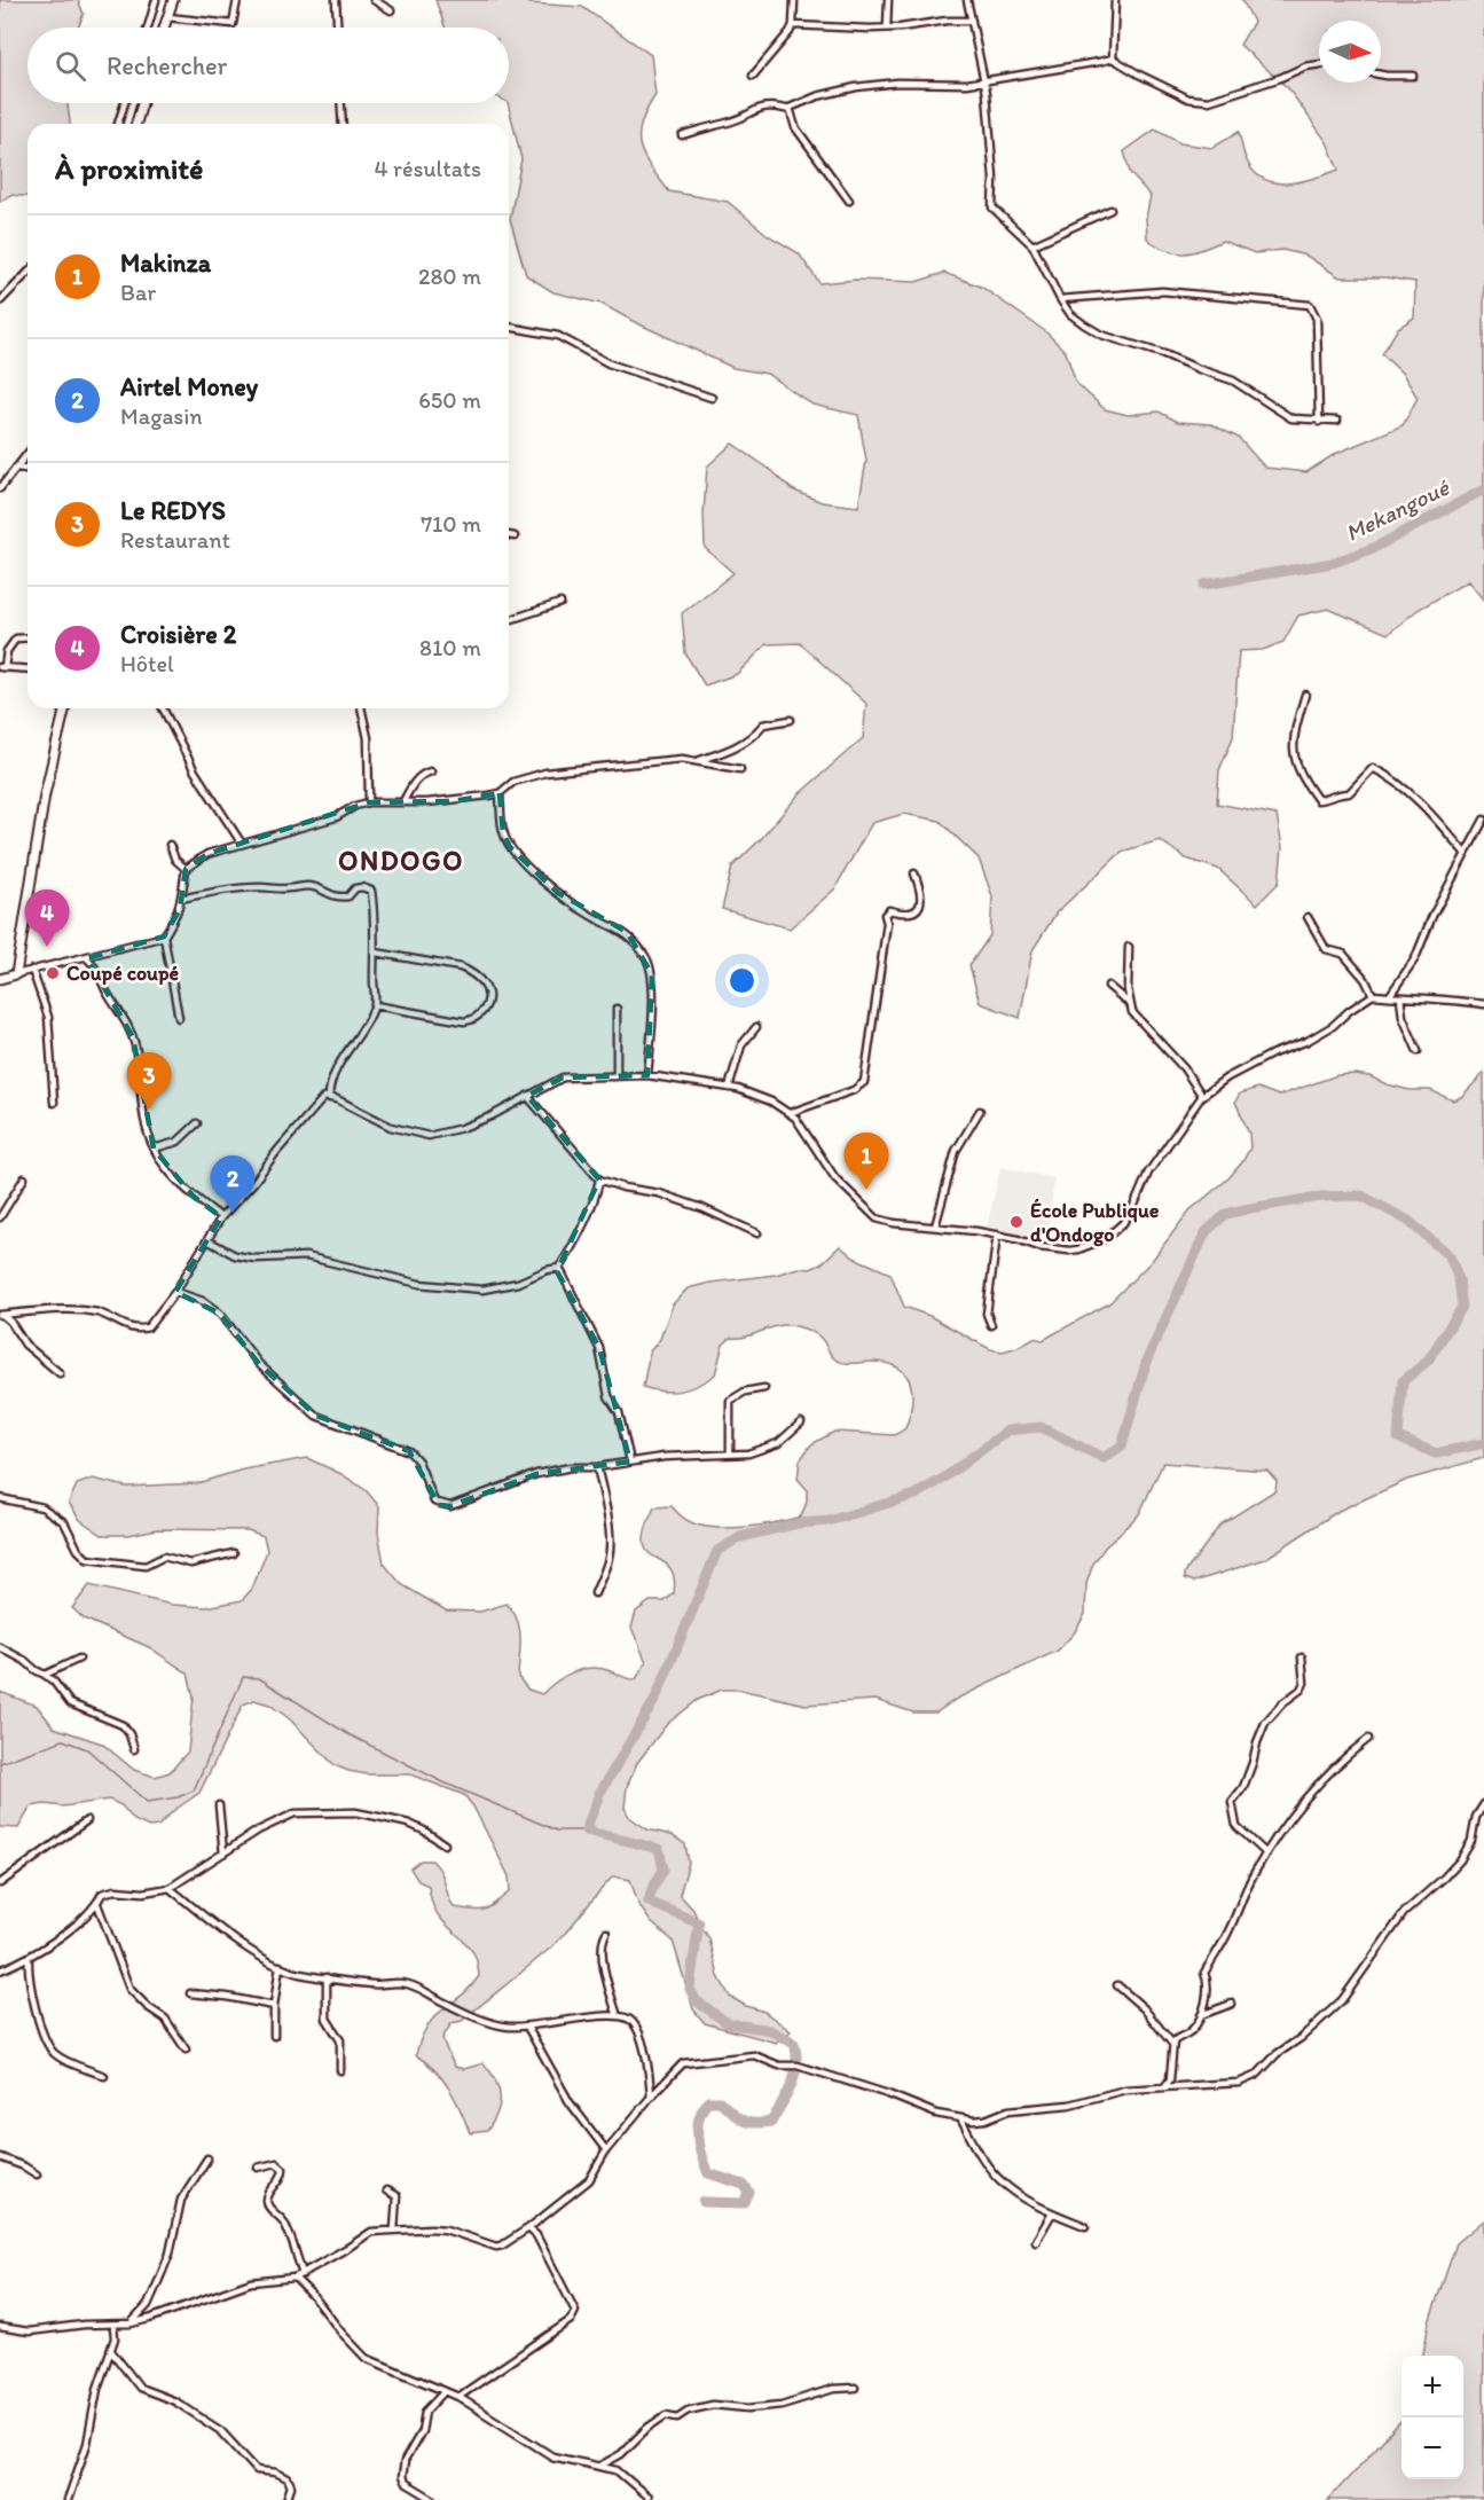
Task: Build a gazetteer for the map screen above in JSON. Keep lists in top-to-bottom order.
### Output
{
  "districts": ["ONDOGO"],
  "water": ["Mekangoué"],
  "places": ["Coupé coupé", "École Publique d'Ondogo"],
  "north": "right",
  "page": {
    "search": "Rechercher",
    "heading": ["À proximité", "4 résultats"],
    "list": [
      {
        "mark": "1",
        "name": "Makinza",
        "note": "Bar",
        "value": "280 m"
      },
      {
        "mark": "2",
        "name": "Airtel Money",
        "note": "Magasin",
        "value": "650 m"
      },
      {
        "mark": "3",
        "name": "Le REDYS",
        "note": "Restaurant",
        "value": "710 m"
      },
      {
        "mark": "4",
        "name": "Croisière 2",
        "note": "Hôtel",
        "value": "810 m"
      }
    ],
    "pins": [
      "4",
      "3",
      "1",
      "2"
    ],
    "map_buttons": ["+", "−"]
  }
}
